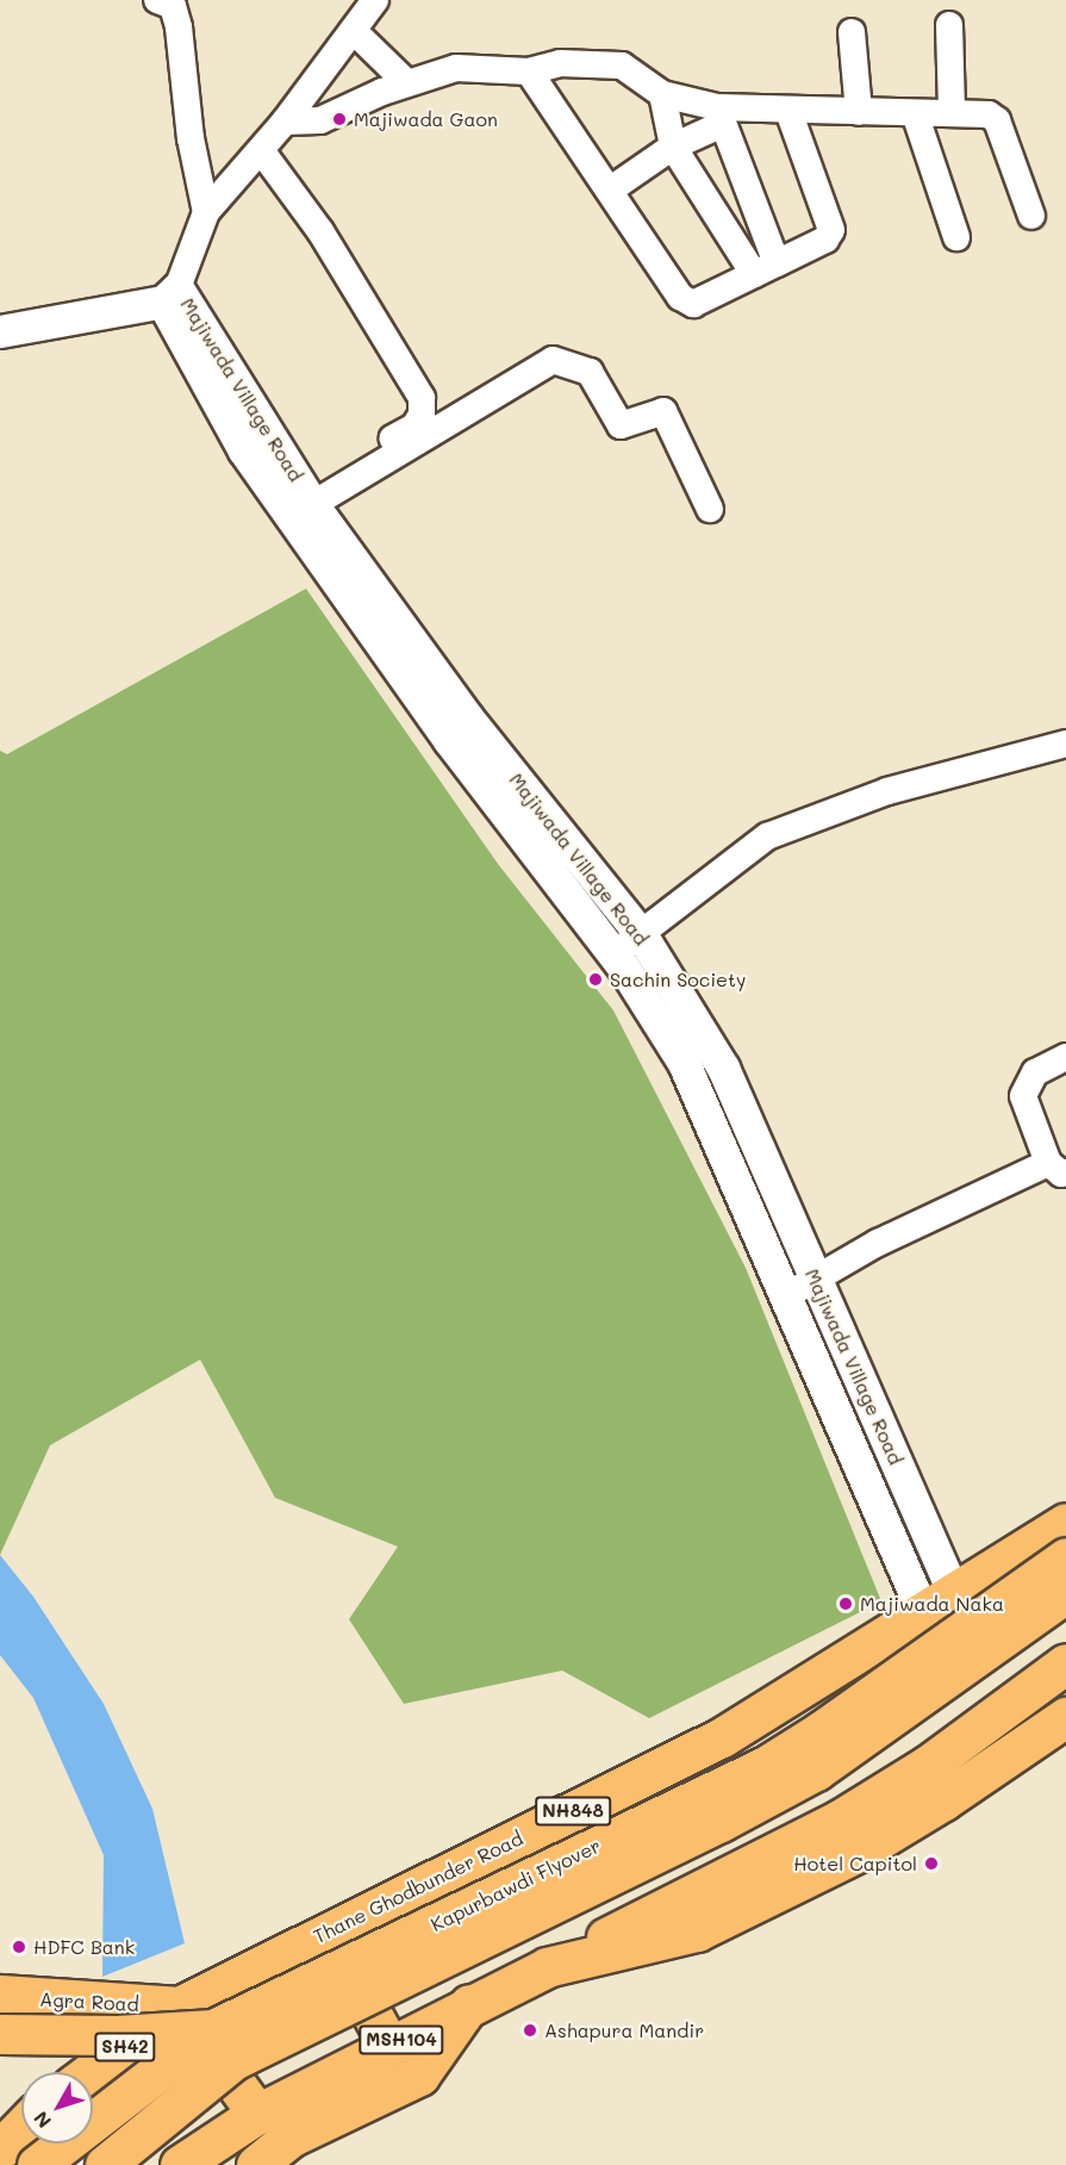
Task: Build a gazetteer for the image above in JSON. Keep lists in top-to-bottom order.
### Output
{
  "streets": {
    "main road": [
      "NH848",
      "Kapurbawdi Flyover",
      "Thane Ghodbunder Road",
      "Agra Road",
      "MSH104",
      "SH42"
    ],
    "street": ["Majiwada Village Road"]
  },
  "crossings": [
    ["Majiwada Village Road", "Thane Ghodbunder Road"],
    ["Thane Ghodbunder Road", "Agra Road"]
  ],
  "places": [
    "Majiwada Gaon",
    "Sachin Society",
    "Majiwada Naka",
    "Hotel Capitol",
    "HDFC Bank",
    "Ashapura Mandir"
  ],
  "north": "bottom left"
}
